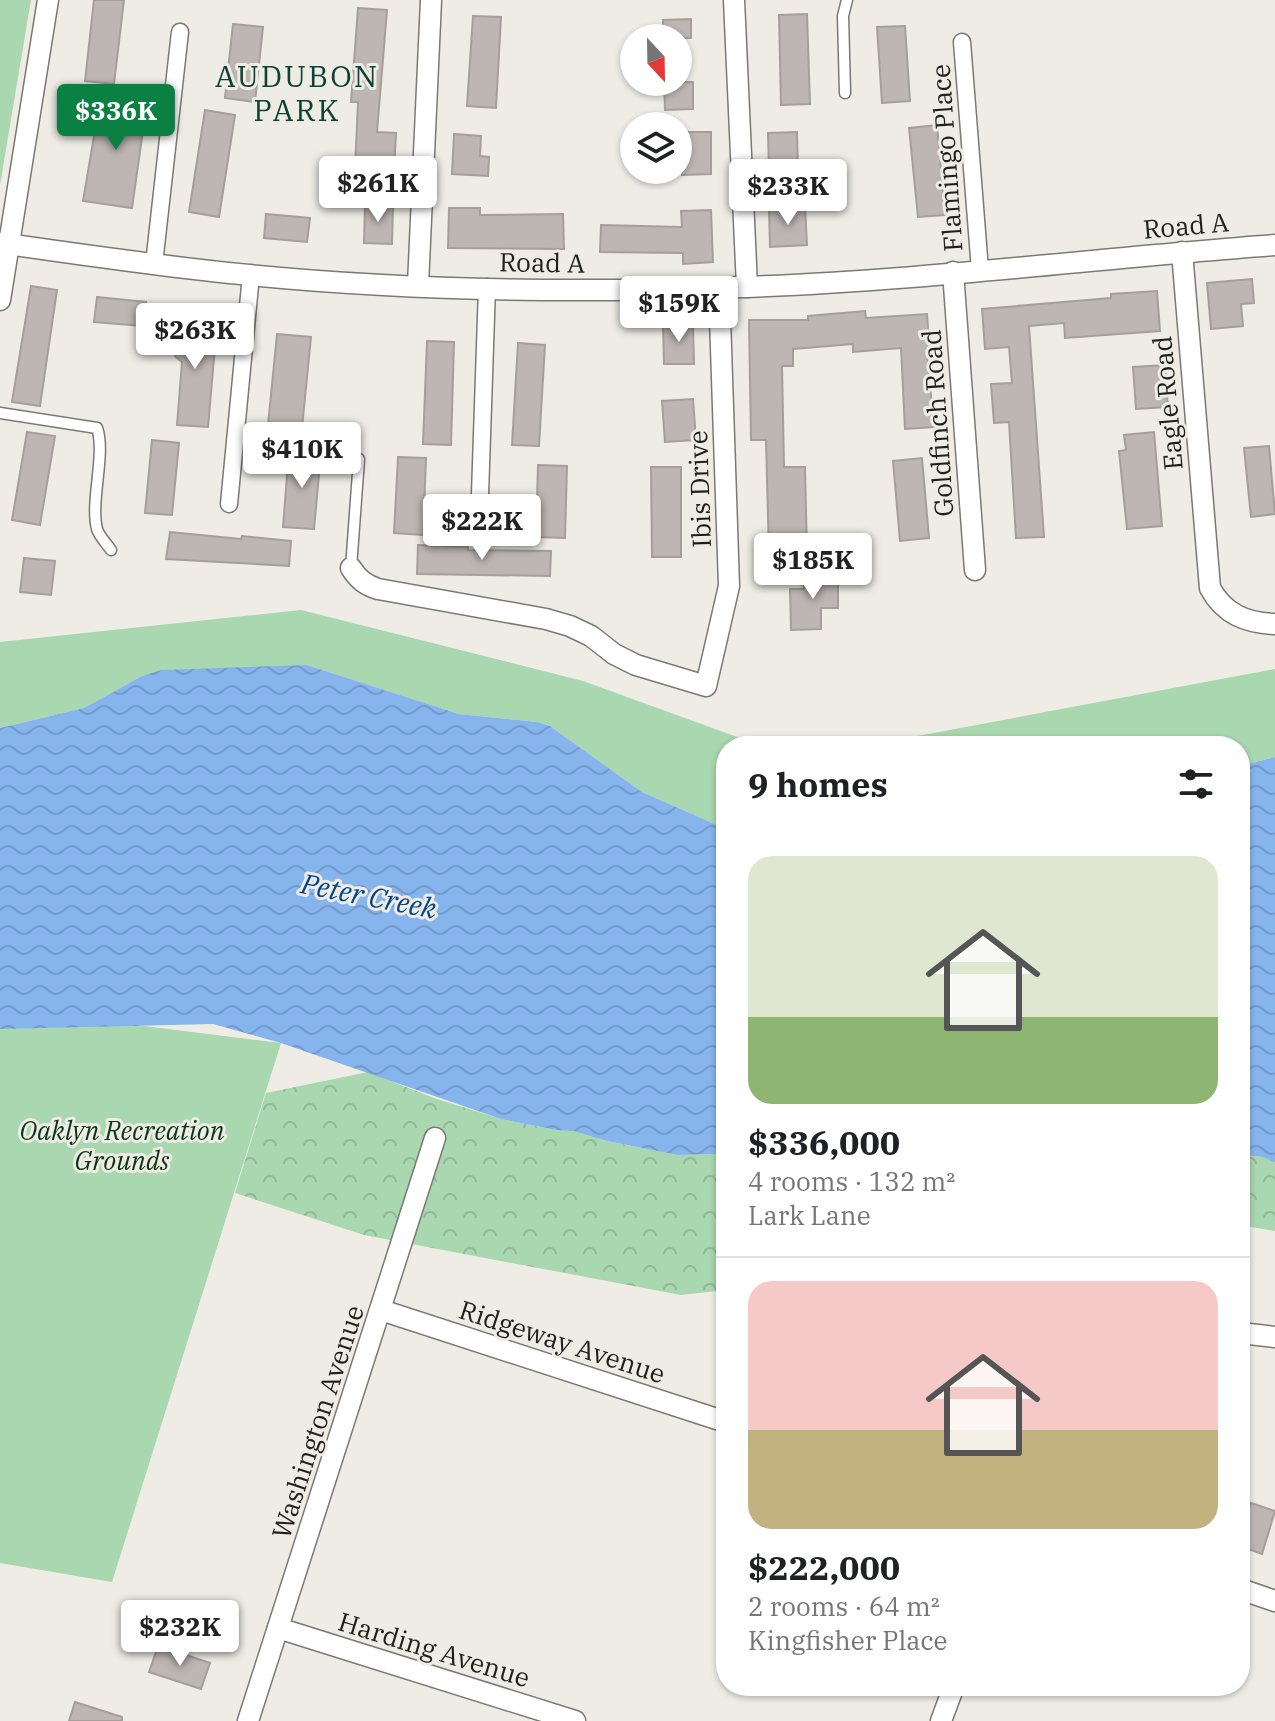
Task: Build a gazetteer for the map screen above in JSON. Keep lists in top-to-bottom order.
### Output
{
  "streets": {
    "street": [
      "Flamingo Place",
      "Road A",
      "Eagle Road",
      "Goldfinch Road",
      "Ibis Drive",
      "Ridgeway Avenue",
      "Washington Avenue",
      "Harding Avenue"
    ]
  },
  "crossings": [
    ["Flamingo Place", "Road A"],
    ["Road A", "Eagle Road"],
    ["Road A", "Goldfinch Road"],
    ["Road A", "Ibis Drive"],
    ["Ridgeway Avenue", "Washington Avenue"],
    ["Washington Avenue", "Harding Avenue"]
  ],
  "districts": ["AUDUBON PARK"],
  "water": ["Peter Creek"],
  "parks": ["Oaklyn Recreation Grounds"],
  "north": "bottom",
  "page": {
    "price": [
      "$336K",
      "$261K",
      "$233K",
      "$159K",
      "$263K",
      "$410K",
      "$222K",
      "$185K",
      "$232K"
    ],
    "heading": "9 homes",
    "list": [
      {
        "name": "$336,000",
        "note": "4 rooms · 132 m² · Lark Lane"
      },
      {
        "name": "$222,000",
        "note": "2 rooms · 64 m² · Kingfisher Place"
      }
    ]
  }
}
